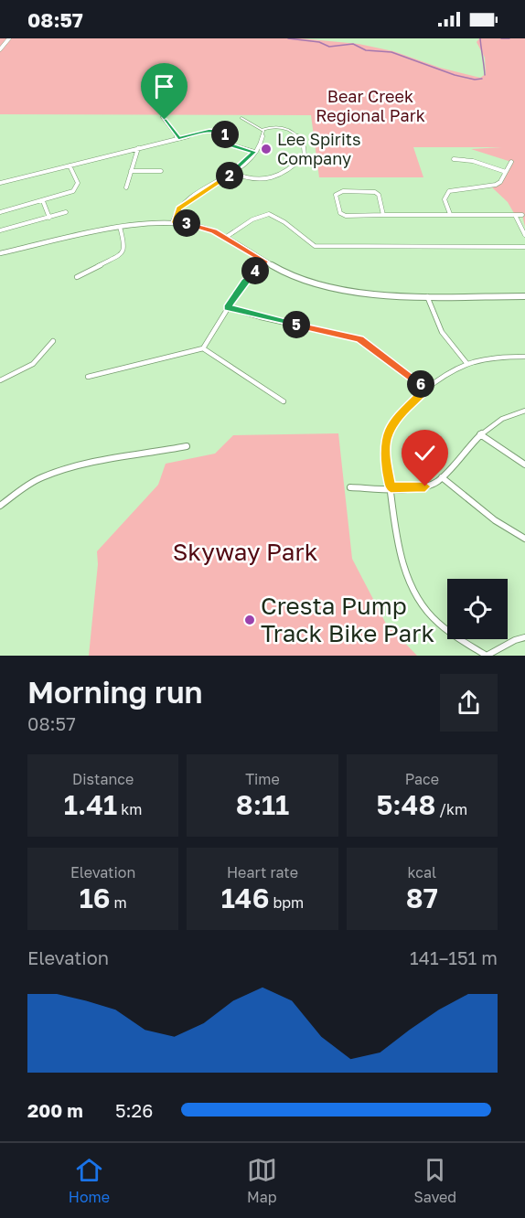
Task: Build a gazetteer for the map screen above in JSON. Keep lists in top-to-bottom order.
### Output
{
  "parks": ["Bear Creek Regional Park", "Skyway Park"],
  "places": ["Lee Spirits Company", "Cresta Pump Track Bike Park"],
  "page": {
    "status": "08:57",
    "pins": [
      "1",
      "2",
      "3",
      "4",
      "5",
      "6"
    ],
    "heading": ["Morning run", "08:57"],
    "stats": [
      ["Distance", "1.41 km"],
      ["Time", "8:11"],
      ["Pace", "5:48 /km"],
      ["Elevation", "16 m"],
      ["Heart rate", "146 bpm"],
      ["kcal", "87"]
    ],
    "chart": ["Elevation", "141–151 m"],
    "list": [
      {
        "name": "200 m",
        "note": "5:26"
      }
    ],
    "tabs": ["Home", "Map", "Saved"]
  }
}
